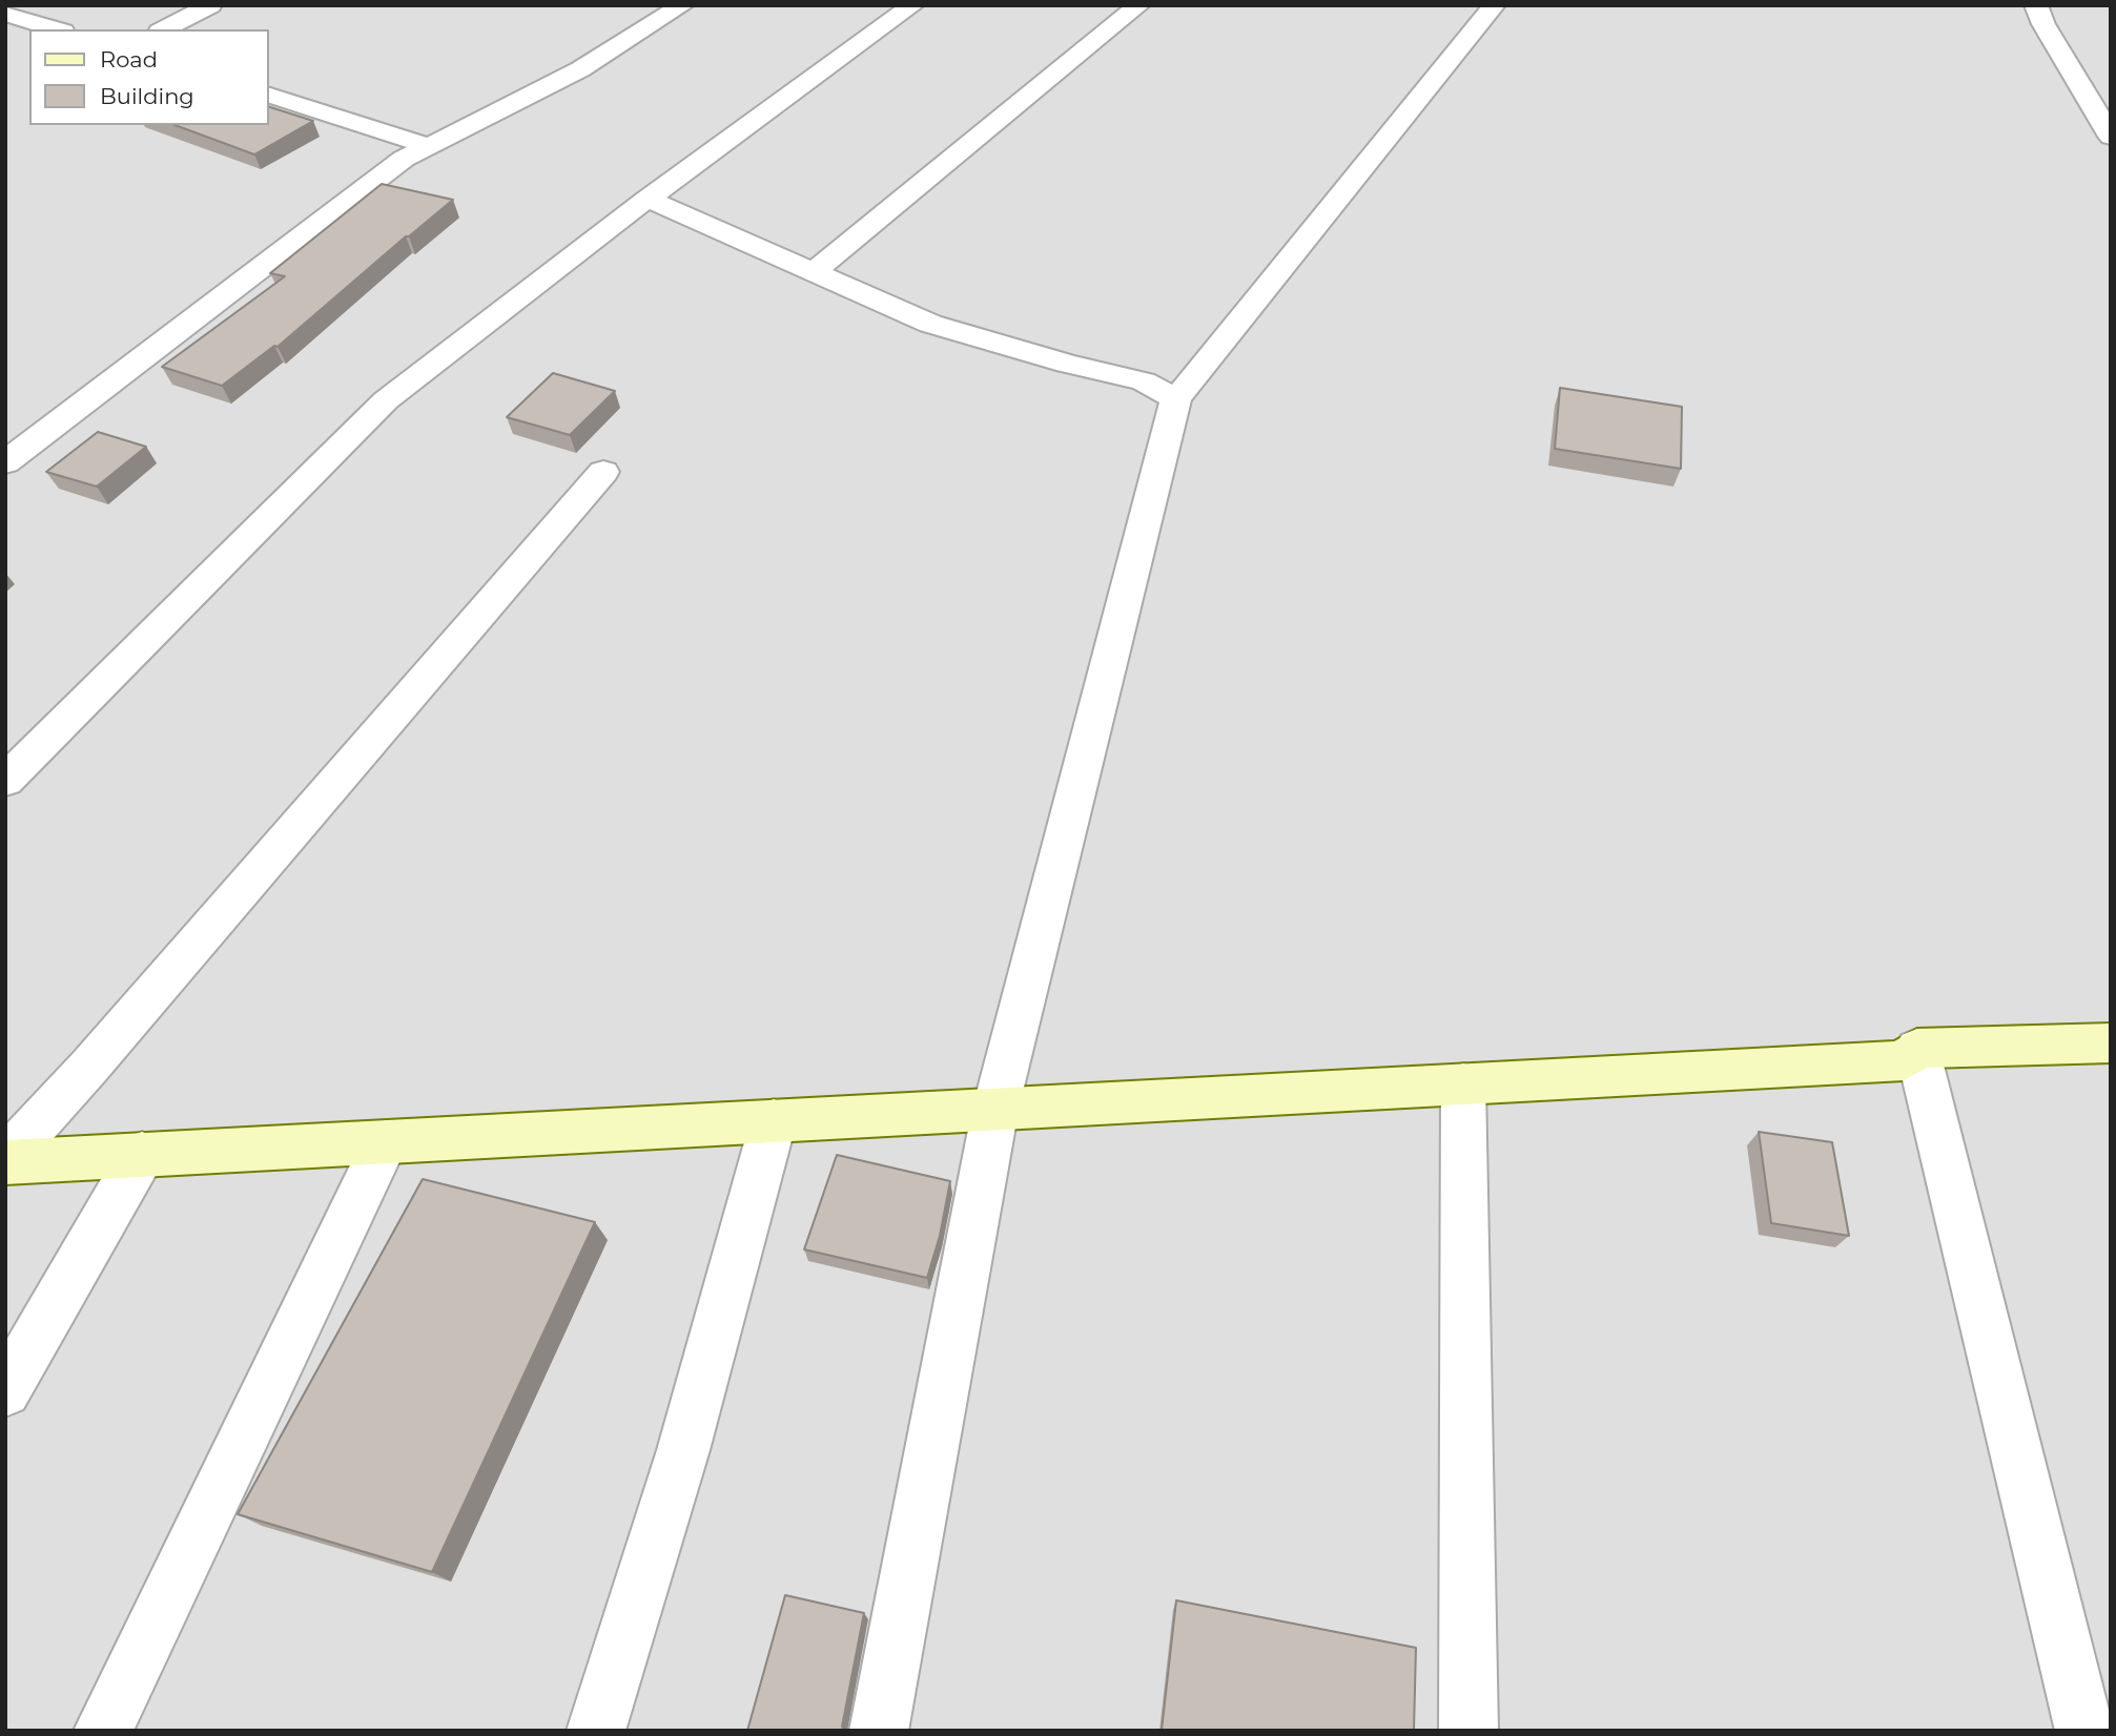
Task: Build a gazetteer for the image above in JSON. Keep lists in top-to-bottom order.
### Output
{
  "legend": ["Road", "Building"]
}
